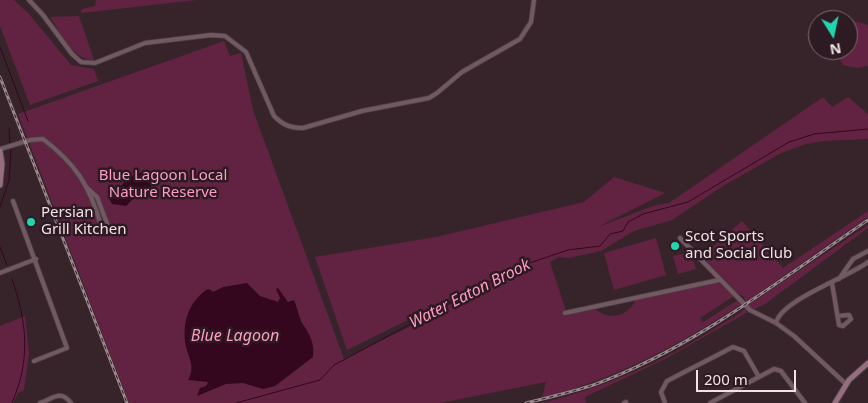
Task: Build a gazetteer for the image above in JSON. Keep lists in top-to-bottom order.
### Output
{
  "water": ["Water Eaton Brook", "Blue Lagoon"],
  "parks": ["Blue Lagoon Local Nature Reserve"],
  "places": ["Persian Grill Kitchen", "Scot Sports and Social Club"],
  "scale_bar": "200 m",
  "north": "bottom"
}
